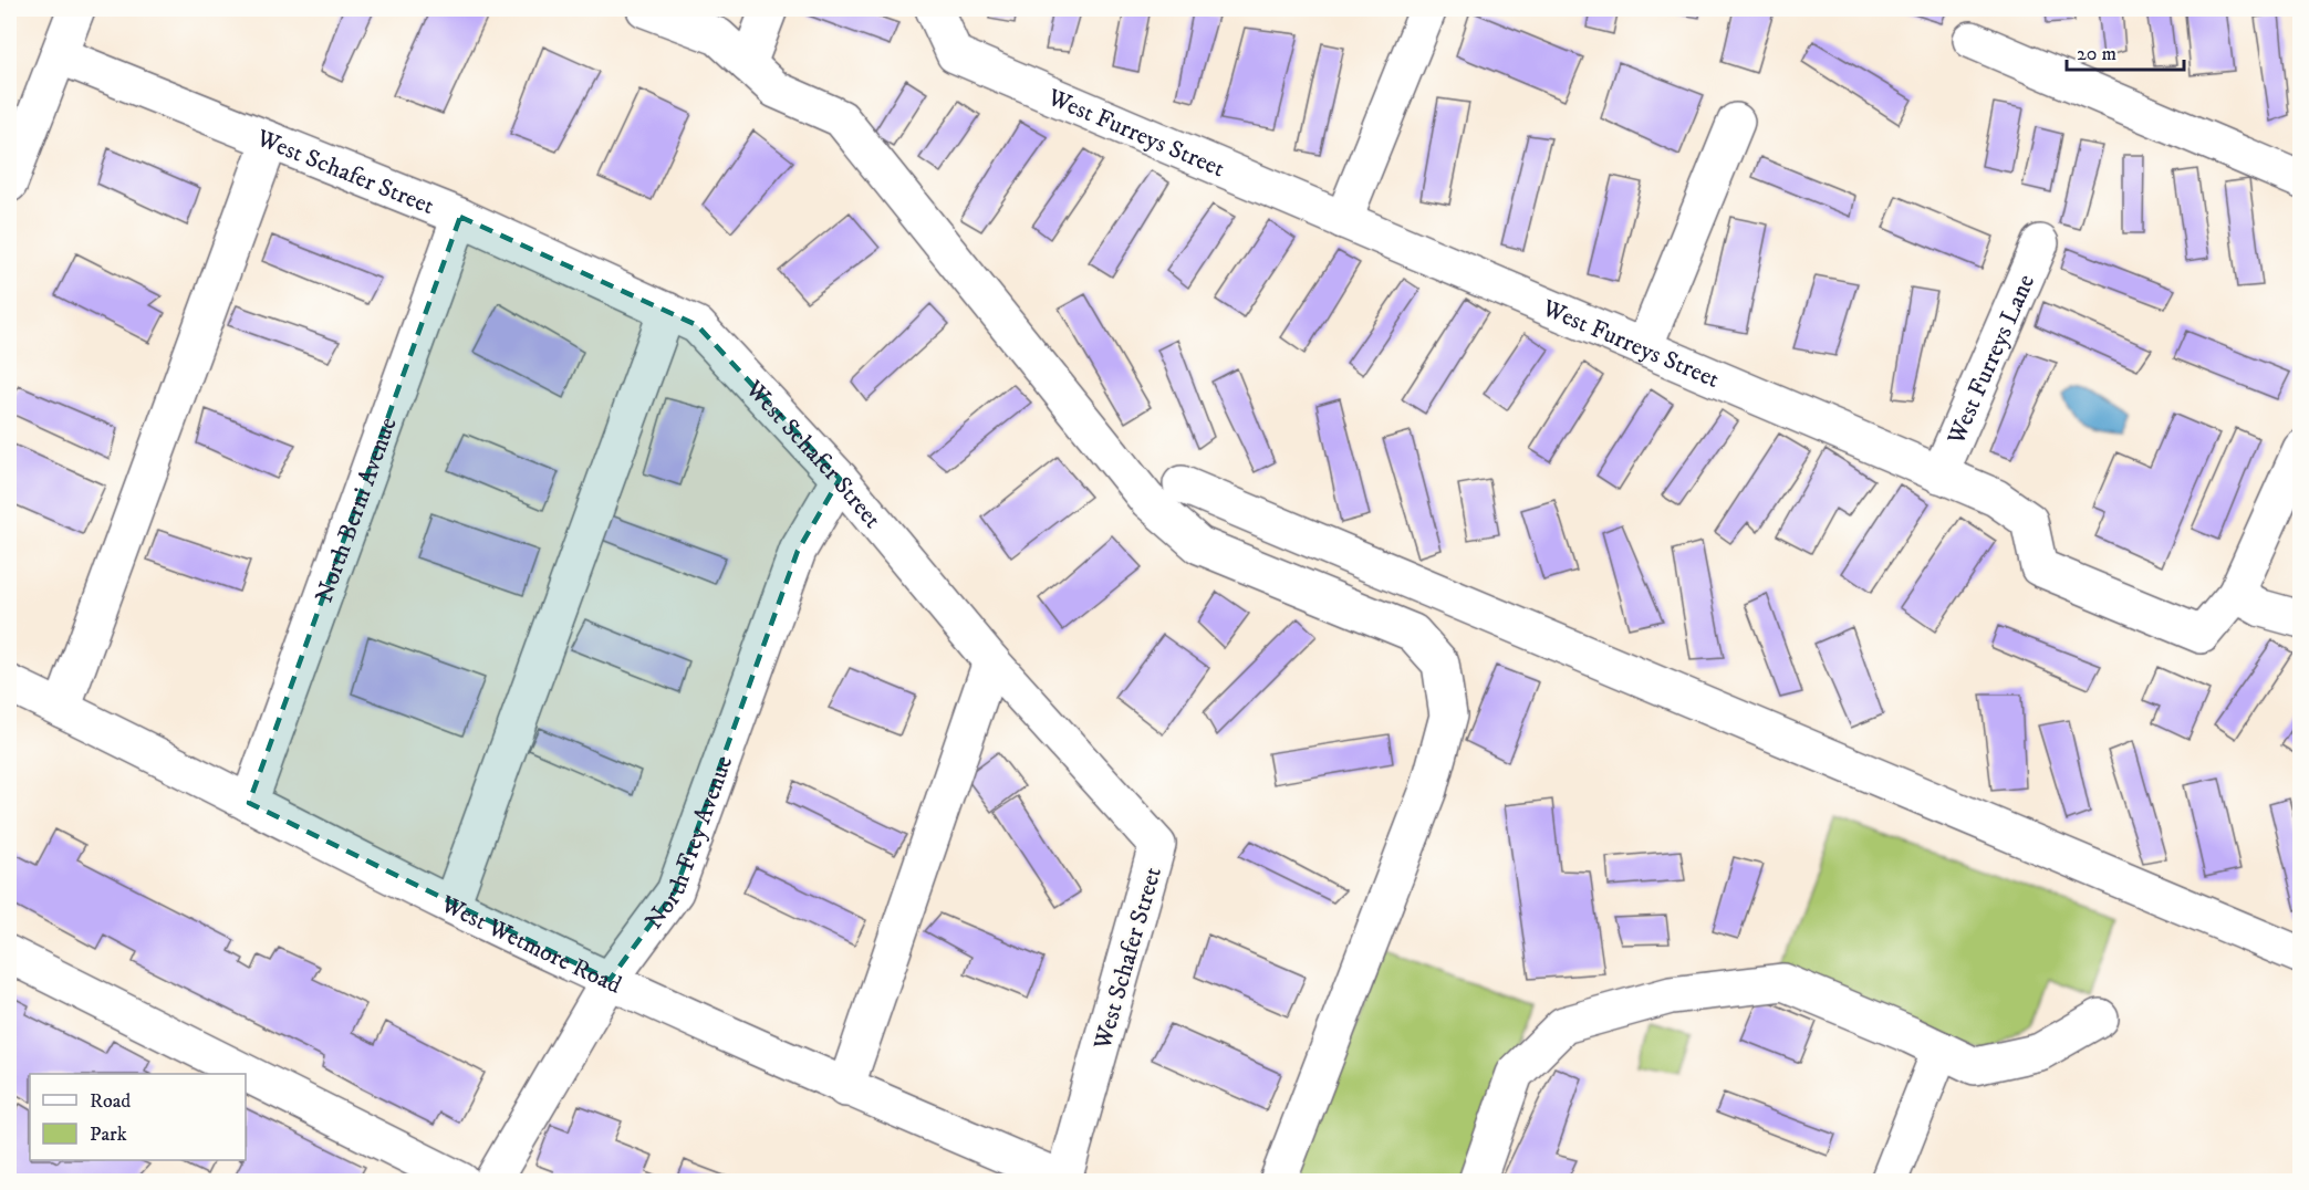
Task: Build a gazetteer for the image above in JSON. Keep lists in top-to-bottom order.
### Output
{
  "streets": {
    "street": [
      "West Furreys Street",
      "West Schafer Street",
      "West Furreys Lane",
      "North Berni Avenue",
      "North Frey Avenue",
      "West Wetmore Road"
    ]
  },
  "crossings": [
    ["West Furreys Street", "West Furreys Lane"],
    ["West Schafer Street", "North Berni Avenue"],
    ["West Schafer Street", "North Frey Avenue"],
    ["West Schafer Street", "West Wetmore Road"],
    ["North Berni Avenue", "West Wetmore Road"],
    ["North Frey Avenue", "West Wetmore Road"]
  ],
  "legend": ["Road", "Park"],
  "scale_bar": "20 m"
}
